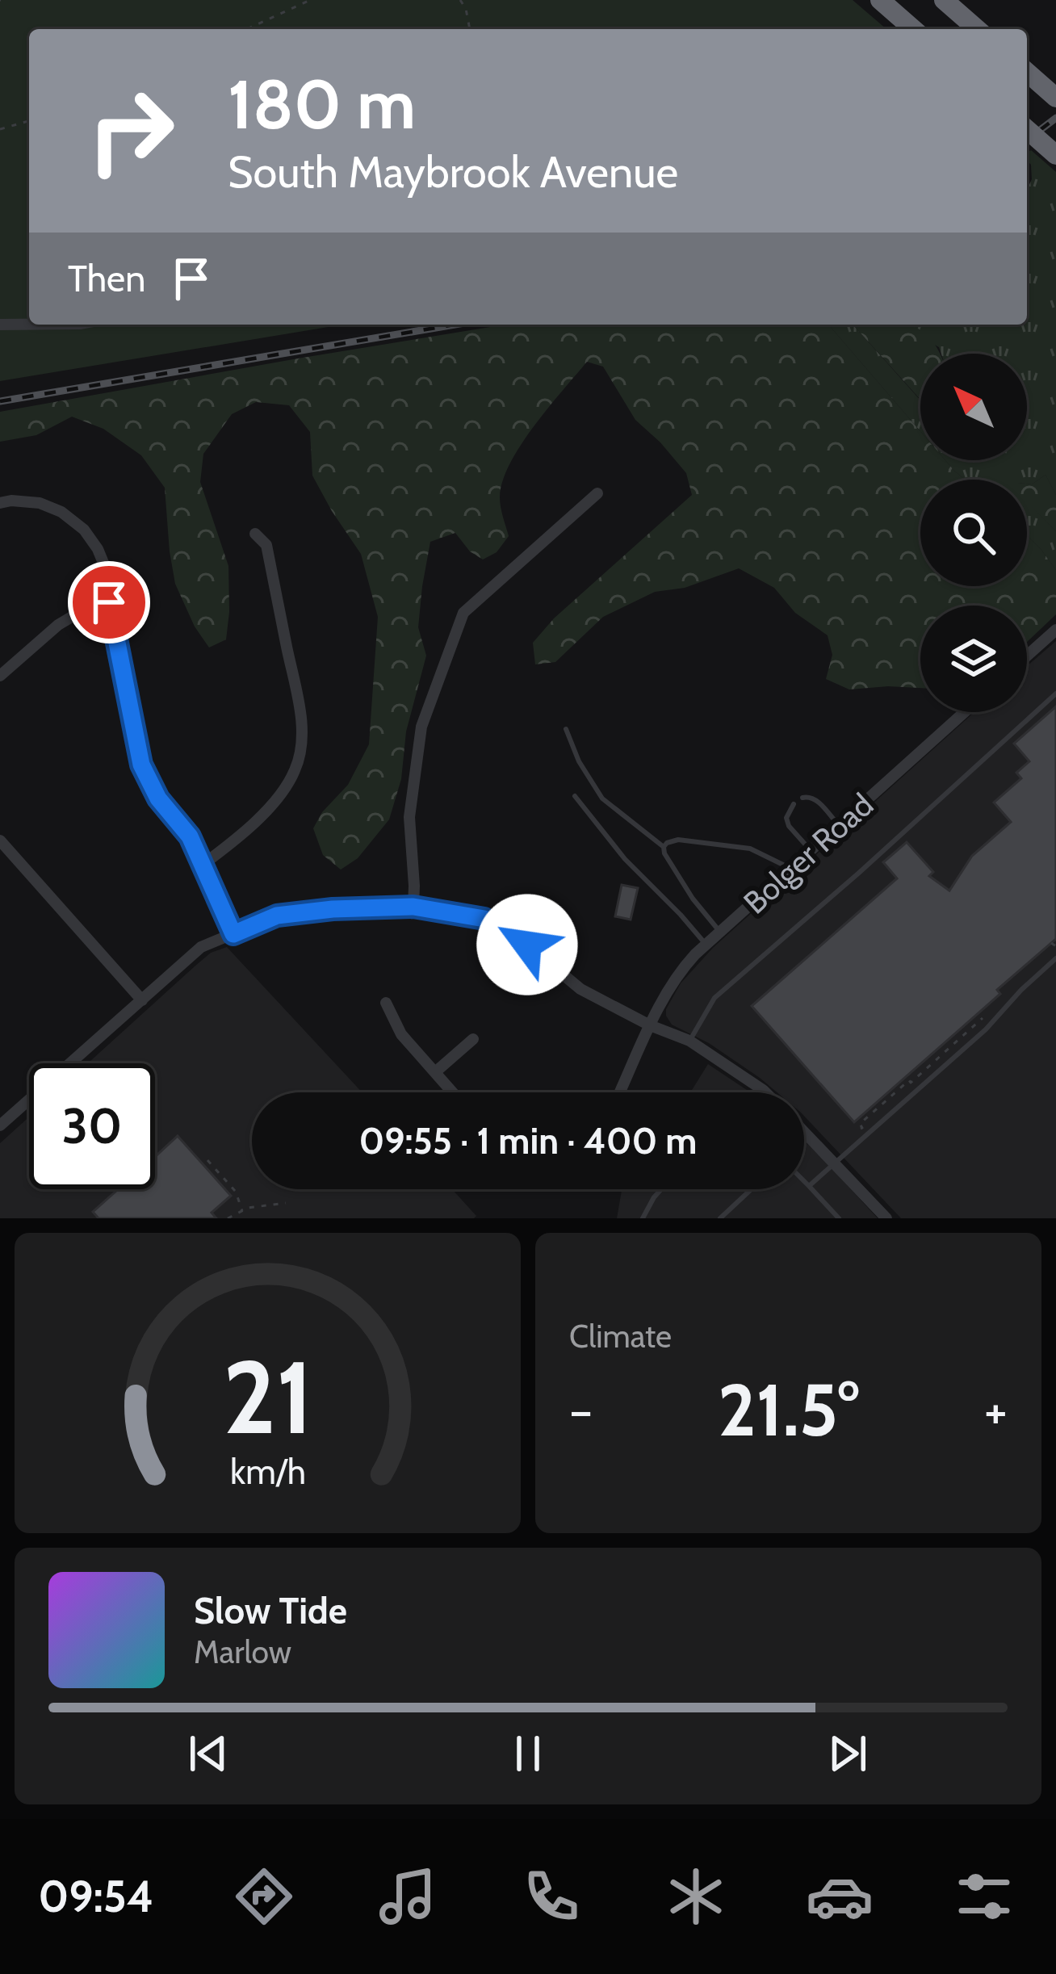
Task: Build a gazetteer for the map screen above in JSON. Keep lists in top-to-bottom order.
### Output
{
  "streets": {
    "street": ["Bolger Road"]
  },
  "north": "top left",
  "page": {
    "turn": ["180 m", "South Maybrook Avenue"],
    "then": "Then",
    "limit": "30",
    "trip": "09:55 · 1 min · 400 m",
    "tile": "Climate",
    "heat": ["−", "21.5°", "+"],
    "song": ["Slow Tide", "Marlow"],
    "tabs": "09:54",
    "gauge": ["21", "km/h"]
  }
}
